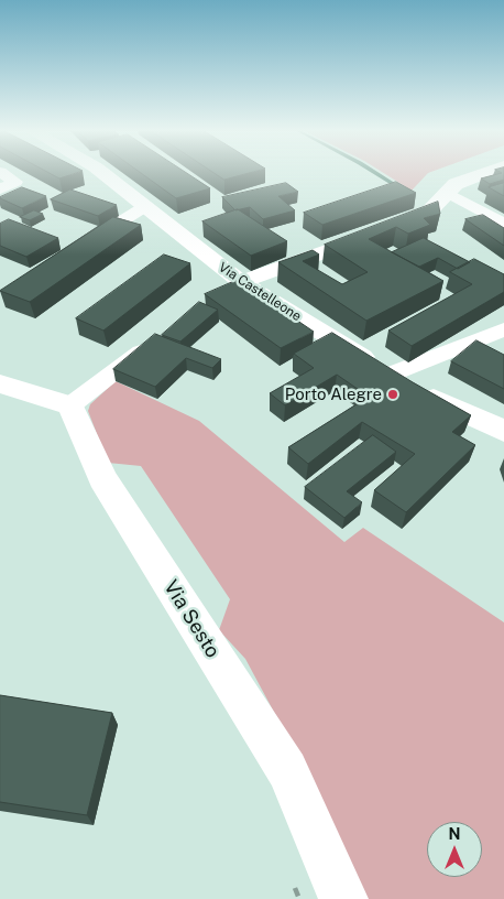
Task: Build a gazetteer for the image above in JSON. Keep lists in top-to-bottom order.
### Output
{
  "streets": {
    "street": ["Via Castelleone", "Via Sesto"]
  },
  "places": ["Porto Alegre"],
  "north": "top"
}
